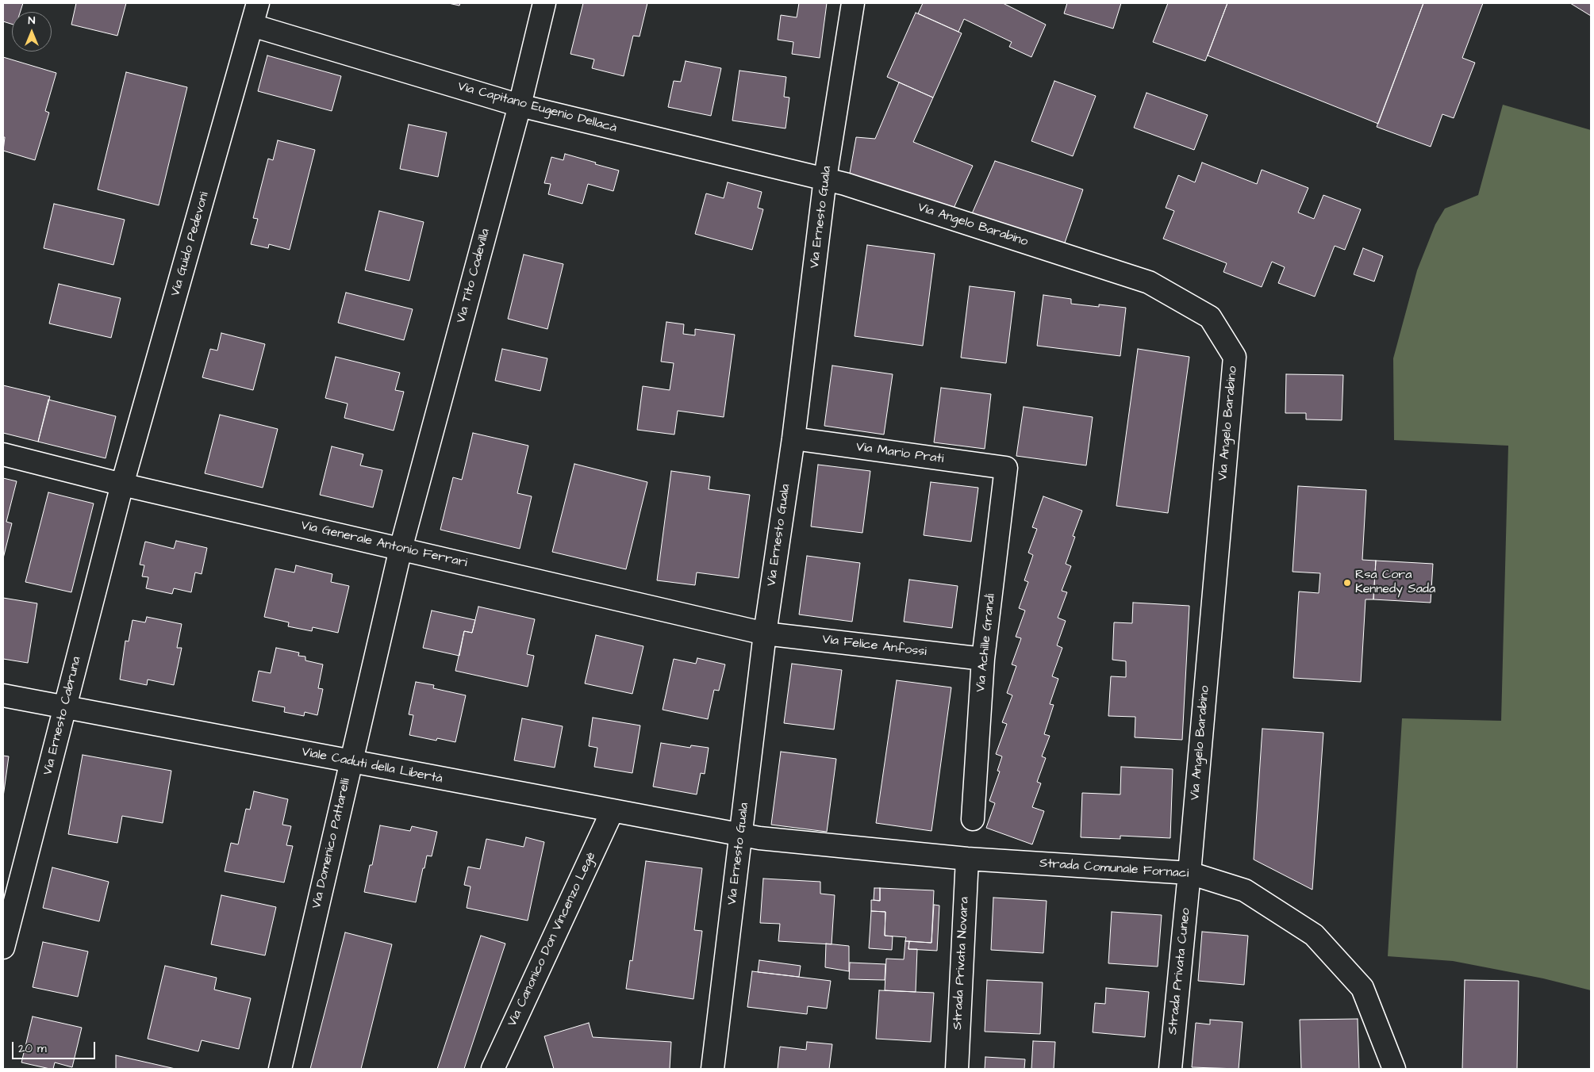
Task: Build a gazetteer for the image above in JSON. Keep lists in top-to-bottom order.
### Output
{
  "streets": {
    "street": [
      "Via Capitano Eugenio Dellacà",
      "Via Ernesto Guala",
      "Via Angelo Barabino",
      "Via Guido Pedevoni",
      "Via Tito Codevilla",
      "Via Mario Prati",
      "Via Generale Antonio Ferrari",
      "Via Achille Grandi",
      "Via Felice Anfossi",
      "Via Ernesto Cabruna",
      "Viale Caduti della Libertà",
      "Via Domenico Pattarelli",
      "Strada Comunale Fornaci",
      "Via Canonico Don Vincenzo Legè",
      "Strada Privata Novara",
      "Strada Privata Cuneo"
    ]
  },
  "crossings": [
    ["Via Capitano Eugenio Dellacà", "Via Ernesto Guala"],
    ["Via Capitano Eugenio Dellacà", "Via Angelo Barabino"],
    ["Via Capitano Eugenio Dellacà", "Via Guido Pedevoni"],
    ["Via Capitano Eugenio Dellacà", "Via Tito Codevilla"],
    ["Via Ernesto Guala", "Via Angelo Barabino"],
    ["Via Ernesto Guala", "Via Mario Prati"],
    ["Via Ernesto Guala", "Via Generale Antonio Ferrari"],
    ["Via Ernesto Guala", "Via Felice Anfossi"],
    ["Via Ernesto Guala", "Viale Caduti della Libertà"],
    ["Via Ernesto Guala", "Strada Comunale Fornaci"],
    ["Via Angelo Barabino", "Strada Comunale Fornaci"],
    ["Via Angelo Barabino", "Strada Privata Cuneo"],
    ["Via Guido Pedevoni", "Via Generale Antonio Ferrari"],
    ["Via Guido Pedevoni", "Via Ernesto Cabruna"],
    ["Via Tito Codevilla", "Via Generale Antonio Ferrari"],
    ["Via Tito Codevilla", "Via Domenico Pattarelli"],
    ["Via Mario Prati", "Via Achille Grandi"],
    ["Via Generale Antonio Ferrari", "Via Felice Anfossi"],
    ["Via Generale Antonio Ferrari", "Via Ernesto Cabruna"],
    ["Via Generale Antonio Ferrari", "Via Domenico Pattarelli"],
    ["Via Achille Grandi", "Via Felice Anfossi"],
    ["Via Ernesto Cabruna", "Viale Caduti della Libertà"],
    ["Viale Caduti della Libertà", "Via Domenico Pattarelli"],
    ["Viale Caduti della Libertà", "Strada Comunale Fornaci"],
    ["Viale Caduti della Libertà", "Via Canonico Don Vincenzo Legè"],
    ["Strada Comunale Fornaci", "Strada Privata Novara"],
    ["Strada Comunale Fornaci", "Strada Privata Cuneo"]
  ],
  "places": ["Rsa Cora Kennedy Sada"],
  "scale_bar": "20 m",
  "north": "top"
}
